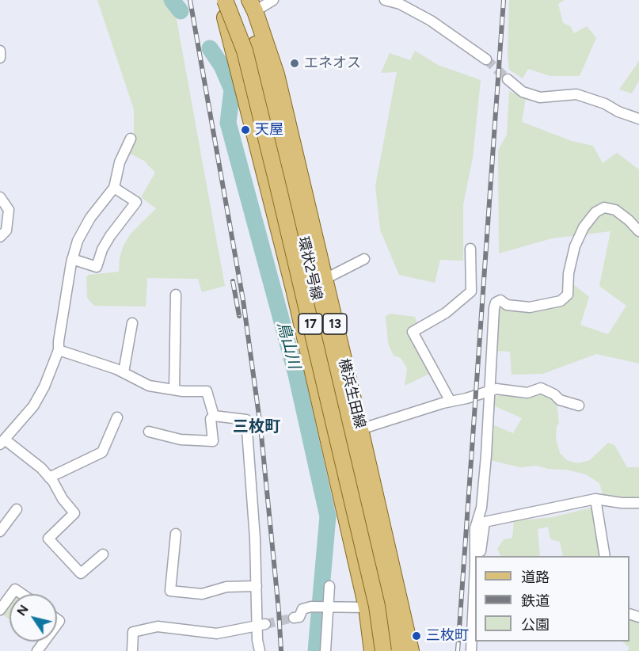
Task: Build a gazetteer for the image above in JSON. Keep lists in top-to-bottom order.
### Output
{
  "streets": {
    "main road": [
      "環状2号線",
      "17",
      "13",
      "横浜生田線"
    ]
  },
  "districts": ["三枚町"],
  "water": ["鳥山川"],
  "places": ["エネオス", "天屋", "三枚町"],
  "legend": ["道路", "鉄道", "公園"],
  "north": "top left"
}
